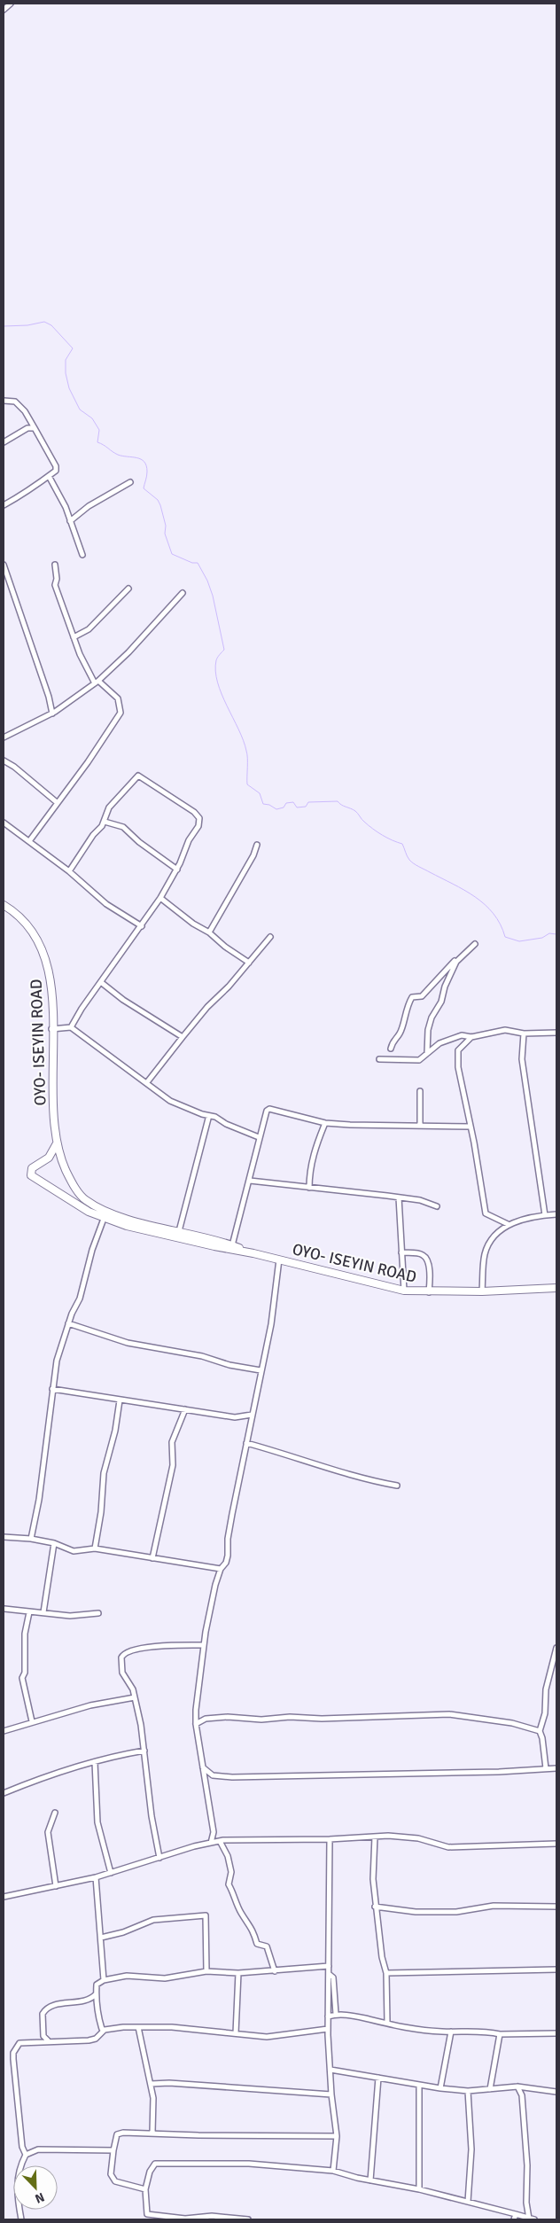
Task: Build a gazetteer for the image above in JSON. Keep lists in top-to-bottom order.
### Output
{
  "streets": {
    "main road": ["OYO- ISEYIN ROAD"]
  },
  "north": "bottom right"
}
